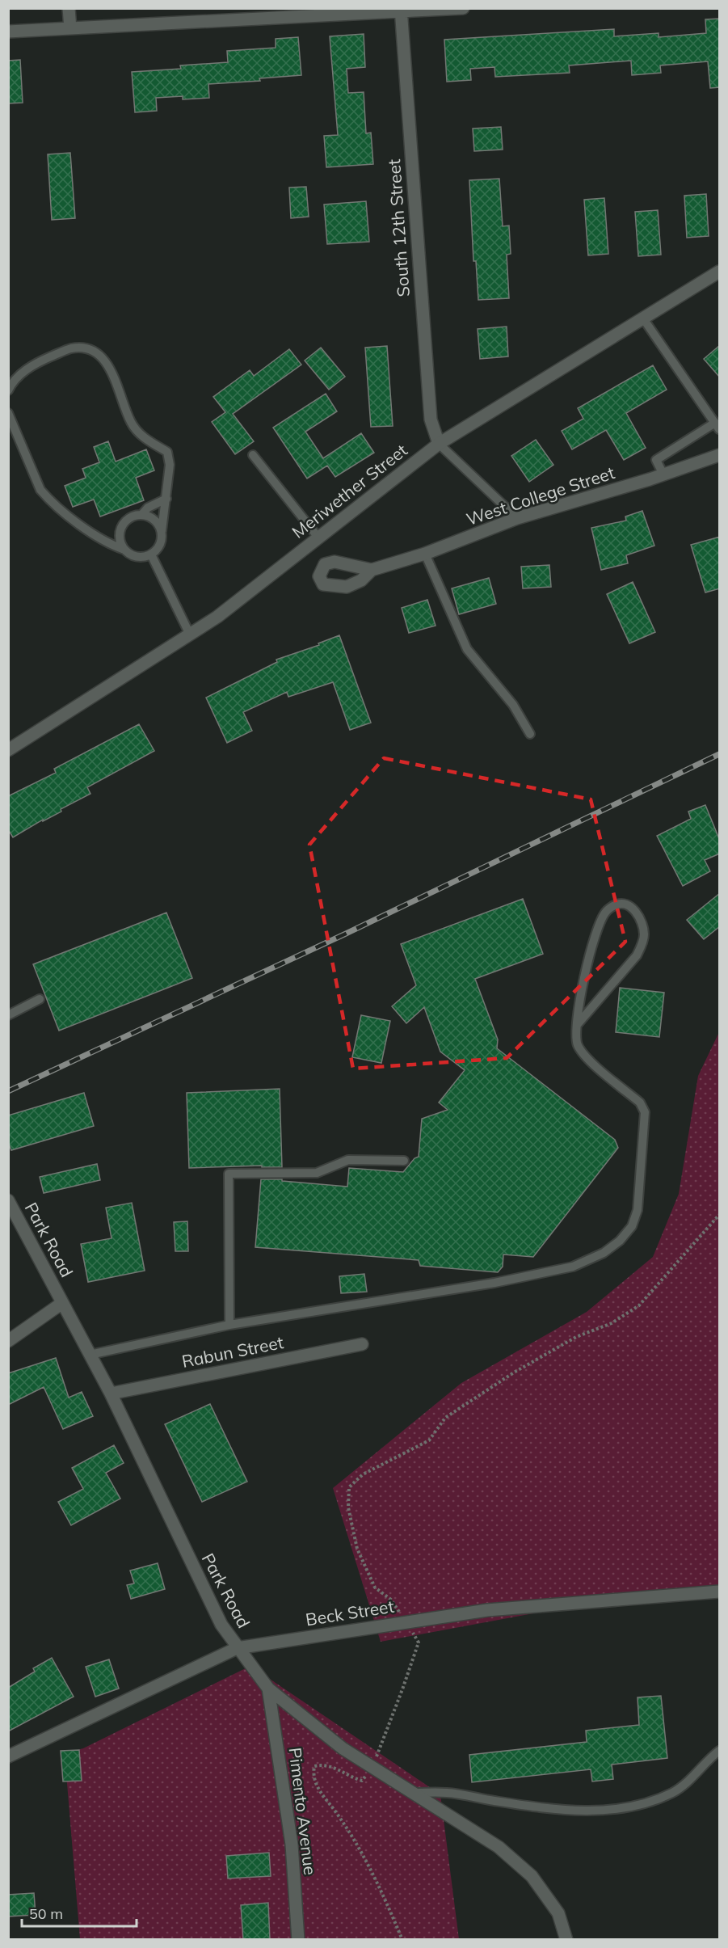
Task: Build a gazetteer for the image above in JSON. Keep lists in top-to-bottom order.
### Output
{
  "streets": {
    "street": [
      "South 12th Street",
      "Meriwether Street",
      "West College Street",
      "Park Road",
      "Rabun Street",
      "Beck Street",
      "Pimento Avenue"
    ]
  },
  "crossings": [
    ["South 12th Street", "Meriwether Street"],
    ["Park Road", "Rabun Street"],
    ["Park Road", "Beck Street"],
    ["Park Road", "Pimento Avenue"]
  ],
  "scale_bar": "50 m"
}
